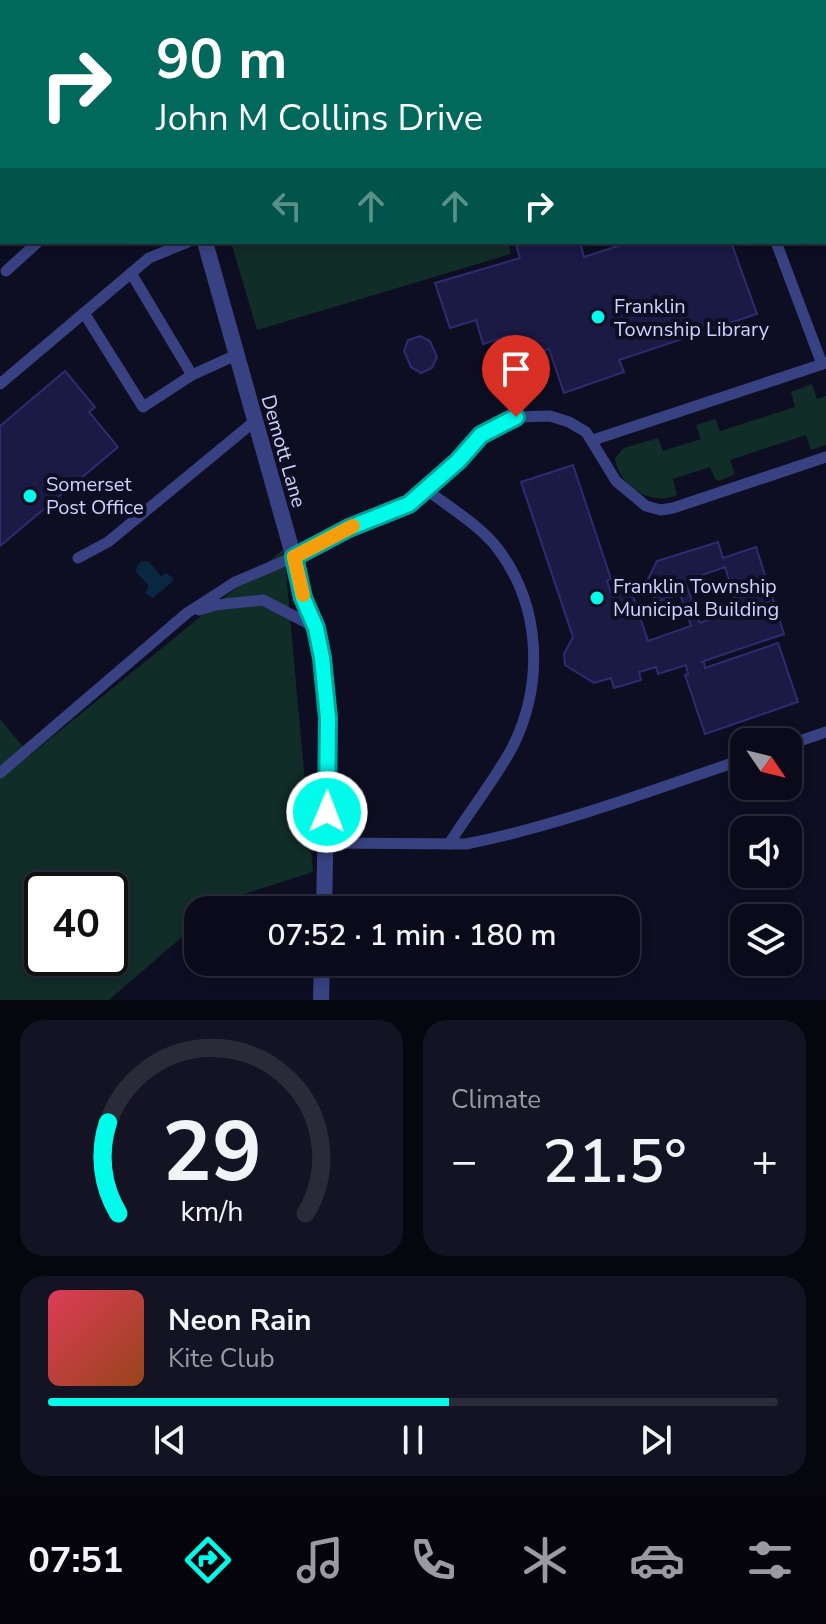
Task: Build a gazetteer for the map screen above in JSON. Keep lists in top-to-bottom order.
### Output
{
  "streets": {
    "street": ["Demott Lane"]
  },
  "places": ["Franklin Township Library", "Somerset Post Office", "Franklin Township Municipal Building"],
  "north": "bottom right",
  "page": {
    "turn": ["90 m", "John M Collins Drive"],
    "limit": "40",
    "trip": "07:52 · 1 min · 180 m",
    "tile": "Climate",
    "heat": ["−", "21.5°", "+"],
    "song": ["Neon Rain", "Kite Club"],
    "tabs": "07:51",
    "gauge": ["29", "km/h"]
  }
}
